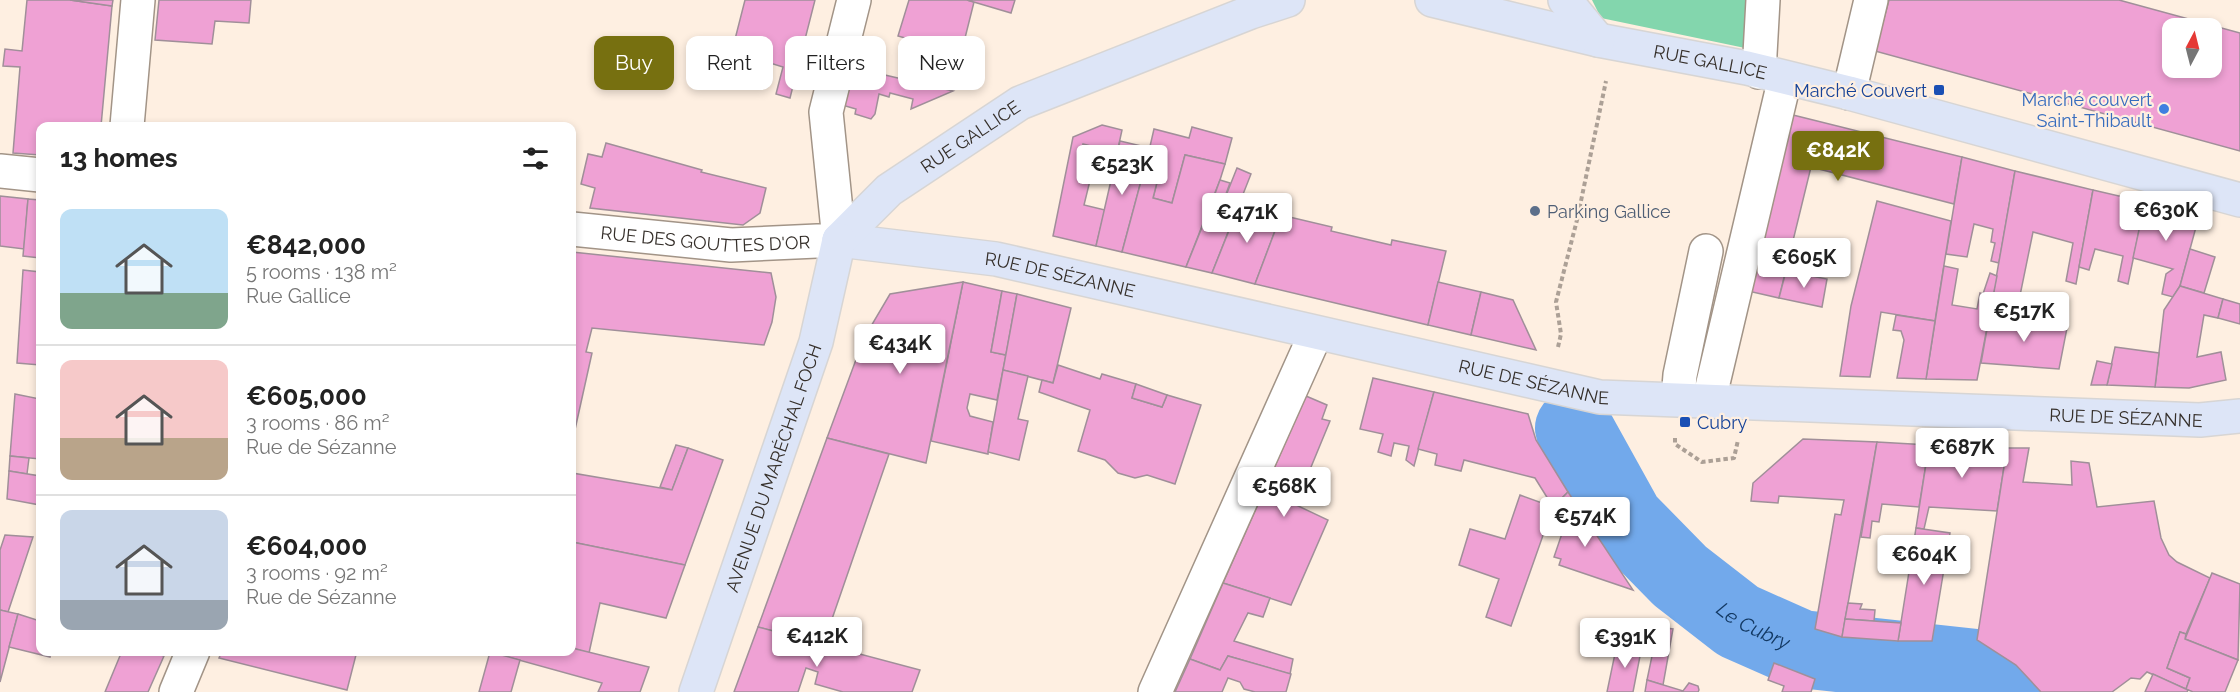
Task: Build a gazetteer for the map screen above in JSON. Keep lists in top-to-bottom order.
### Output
{
  "streets": {
    "main road": ["RUE GALLICE", "RUE DE SÉZANNE", "AVENUE DU MARÉCHAL FOCH"],
    "street": ["RUE DES GOUTTES D'OR"]
  },
  "crossings": [
    ["RUE GALLICE", "RUE DES GOUTTES D'OR"],
    ["RUE GALLICE", "RUE DE SÉZANNE"],
    ["RUE GALLICE", "AVENUE DU MARÉCHAL FOCH"],
    ["RUE DES GOUTTES D'OR", "RUE DE SÉZANNE"],
    ["RUE DES GOUTTES D'OR", "AVENUE DU MARÉCHAL FOCH"],
    ["RUE DE SÉZANNE", "AVENUE DU MARÉCHAL FOCH"]
  ],
  "water": ["Le Cubry"],
  "places": {
    "transit": ["Marché Couvert", "Cubry"],
    "other": ["Marché couvert Saint-Thibault", "Parking Gallice"]
  },
  "north": "top",
  "page": {
    "chip": [
      "Buy",
      "Rent",
      "Filters",
      "New"
    ],
    "heading": "13 homes",
    "price": [
      "€842K",
      "€523K",
      "€630K",
      "€471K",
      "€605K",
      "€517K",
      "€434K",
      "€687K",
      "€568K",
      "€574K",
      "€604K",
      "€412K",
      "€391K"
    ],
    "list": [
      {
        "name": "€842,000",
        "note": "5 rooms · 138 m² · Rue Gallice"
      },
      {
        "name": "€605,000",
        "note": "3 rooms · 86 m² · Rue de Sézanne"
      },
      {
        "name": "€604,000",
        "note": "3 rooms · 92 m² · Rue de Sézanne"
      }
    ]
  }
}
